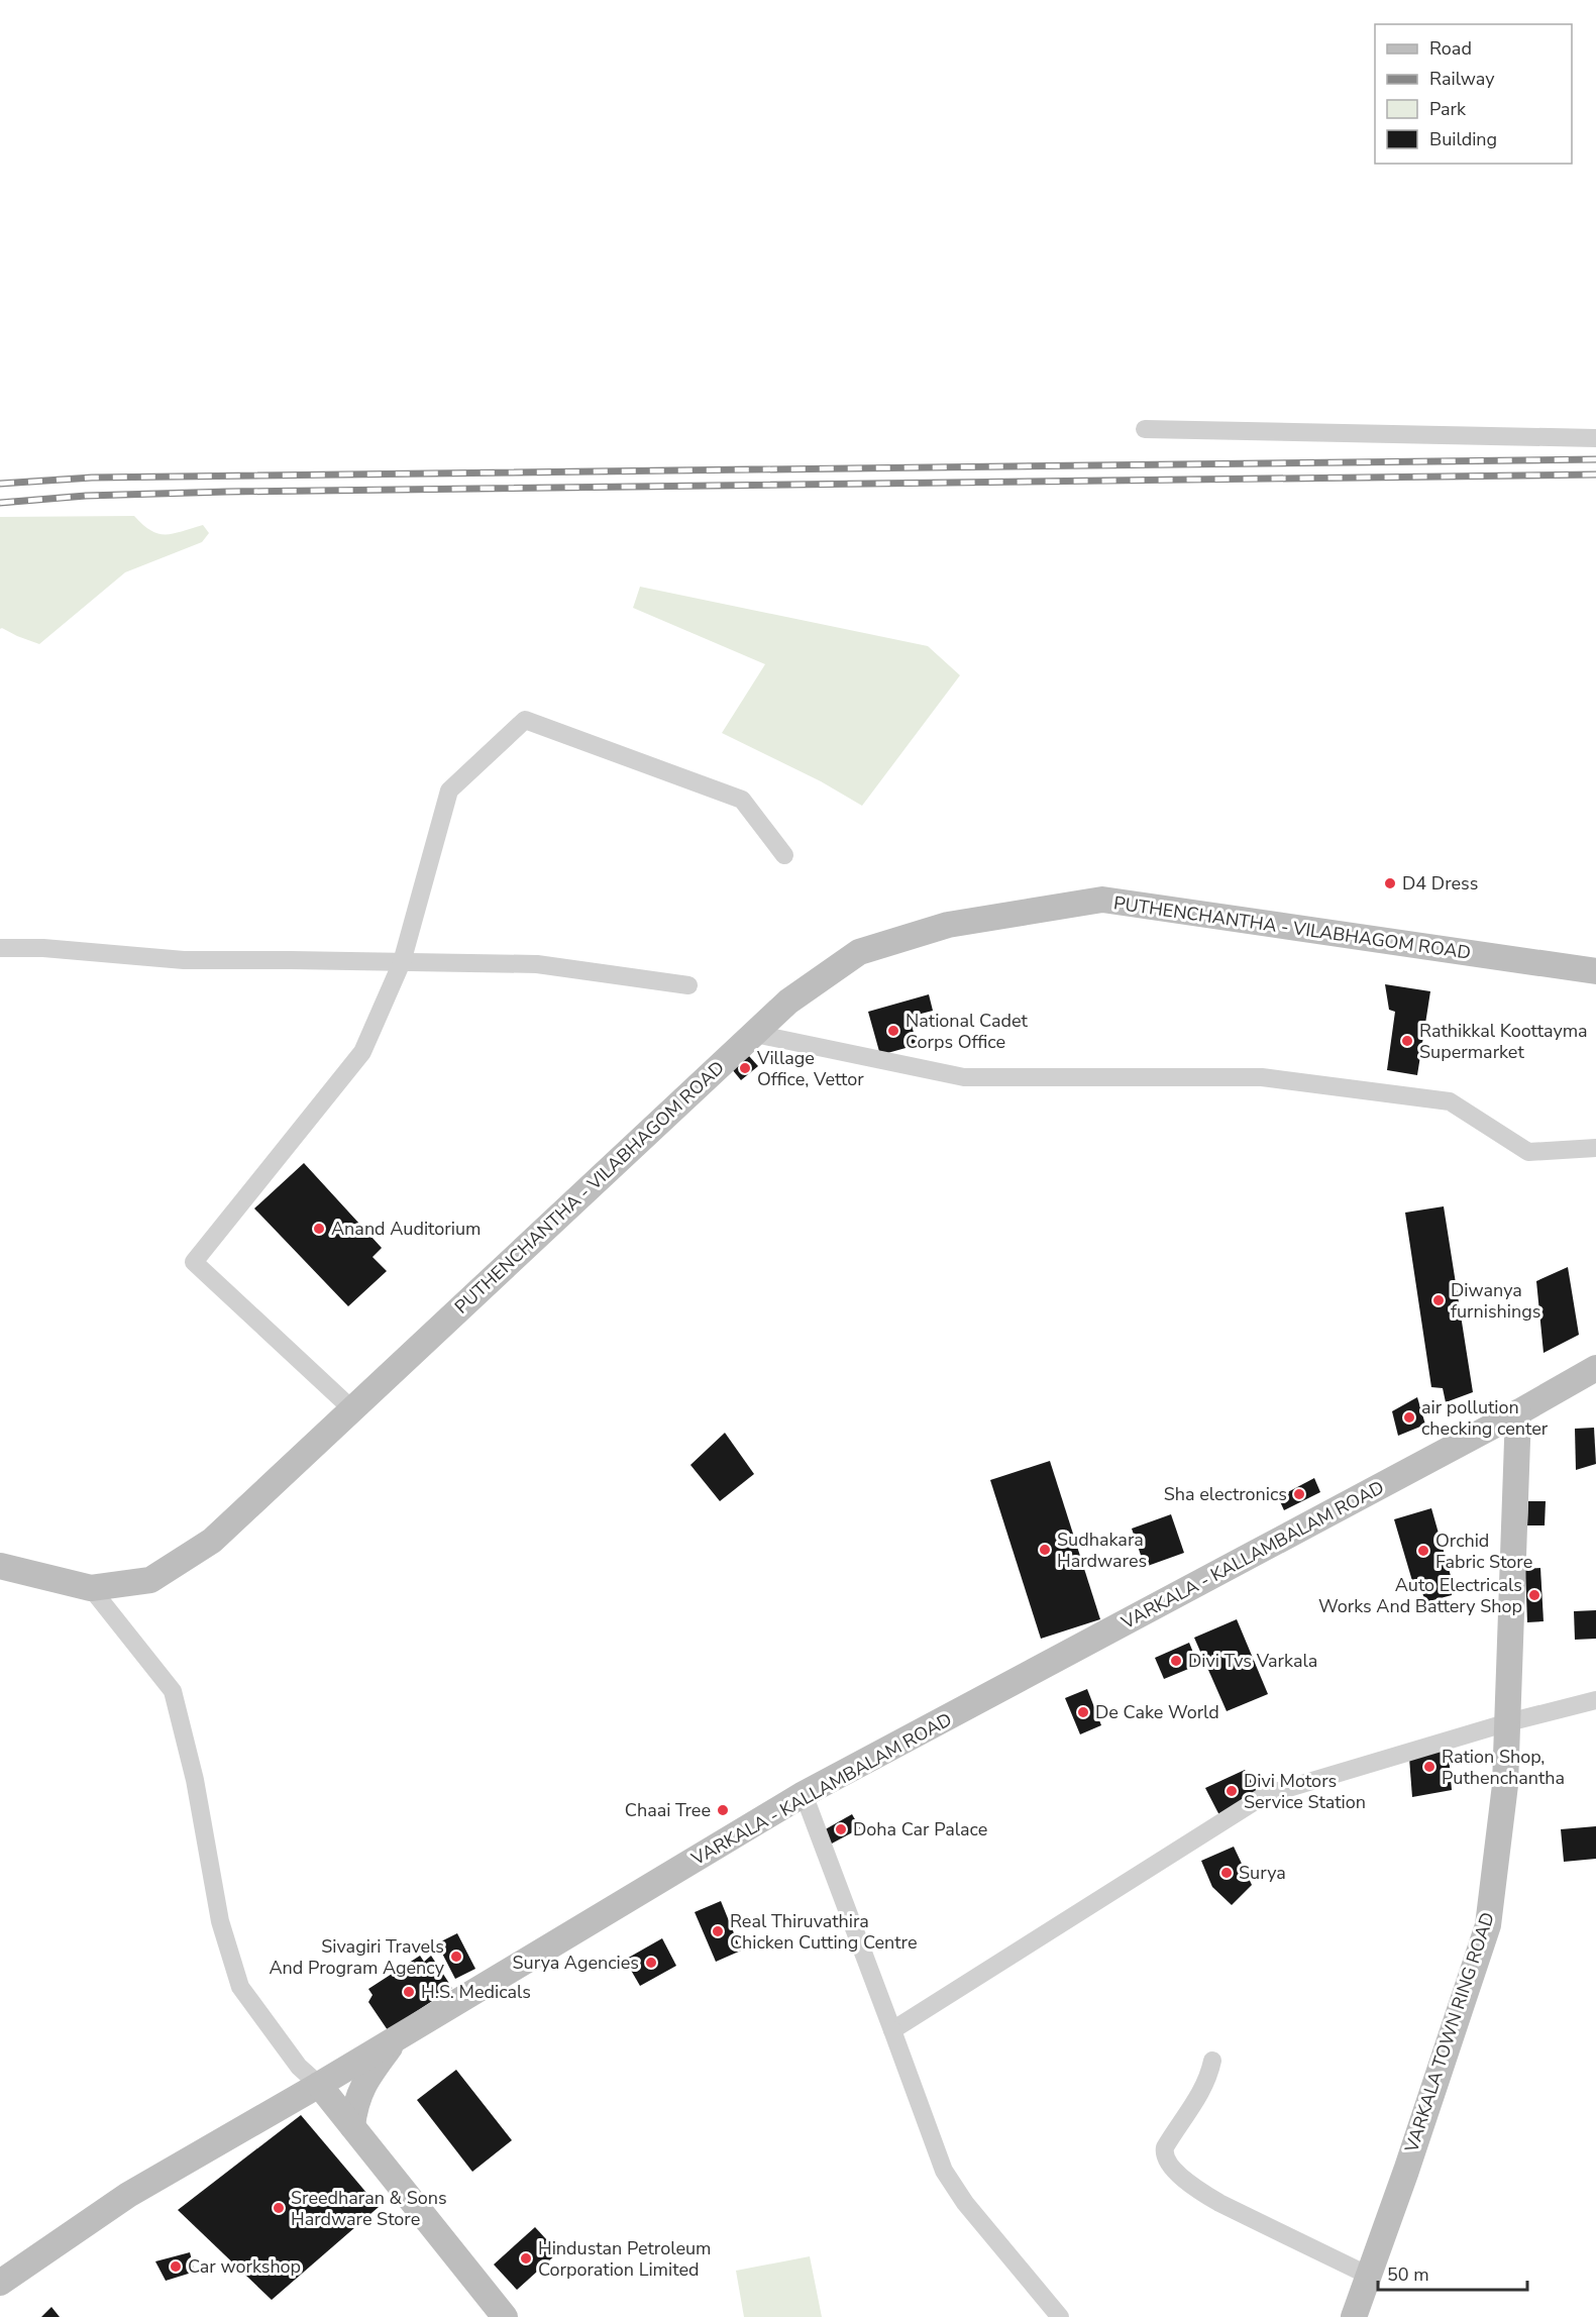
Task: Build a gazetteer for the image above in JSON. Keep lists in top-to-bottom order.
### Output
{
  "streets": {
    "main road": ["PUTHENCHANTHA - VILABHAGOM ROAD", "VARKALA - KALLAMBALAM ROAD", "VARKALA TOWN RING ROAD"]
  },
  "crossings": [
    ["VARKALA - KALLAMBALAM ROAD", "VARKALA TOWN RING ROAD"]
  ],
  "places": [
    "D4 Dress",
    "National Cadet Corps Office",
    "Rathikkal Koottayma Supermarket",
    "Village Office, Vettor",
    "Anand Auditorium",
    "Diwanya furnishings",
    "air pollution checking center",
    "Sha electronics",
    "Sudhakara Hardwares",
    "Orchid Fabric Store",
    "Auto Electricals Works And Battery Shop",
    "Divi Tvs Varkala",
    "De Cake World",
    "Ration Shop, Puthenchantha",
    "Divi Motors Service Station",
    "Chaai Tree",
    "Doha Car Palace",
    "Surya",
    "Real Thiruvathira Chicken Cutting Centre",
    "Sivagiri Travels And Program Agency",
    "Surya Agencies",
    "H.S. Medicals",
    "Sreedharan & Sons Hardware Store",
    "Hindustan Petroleum Corporation Limited",
    "Car workshop"
  ],
  "legend": [
    "Road",
    "Railway",
    "Park",
    "Building"
  ],
  "scale_bar": "50 m"
}
